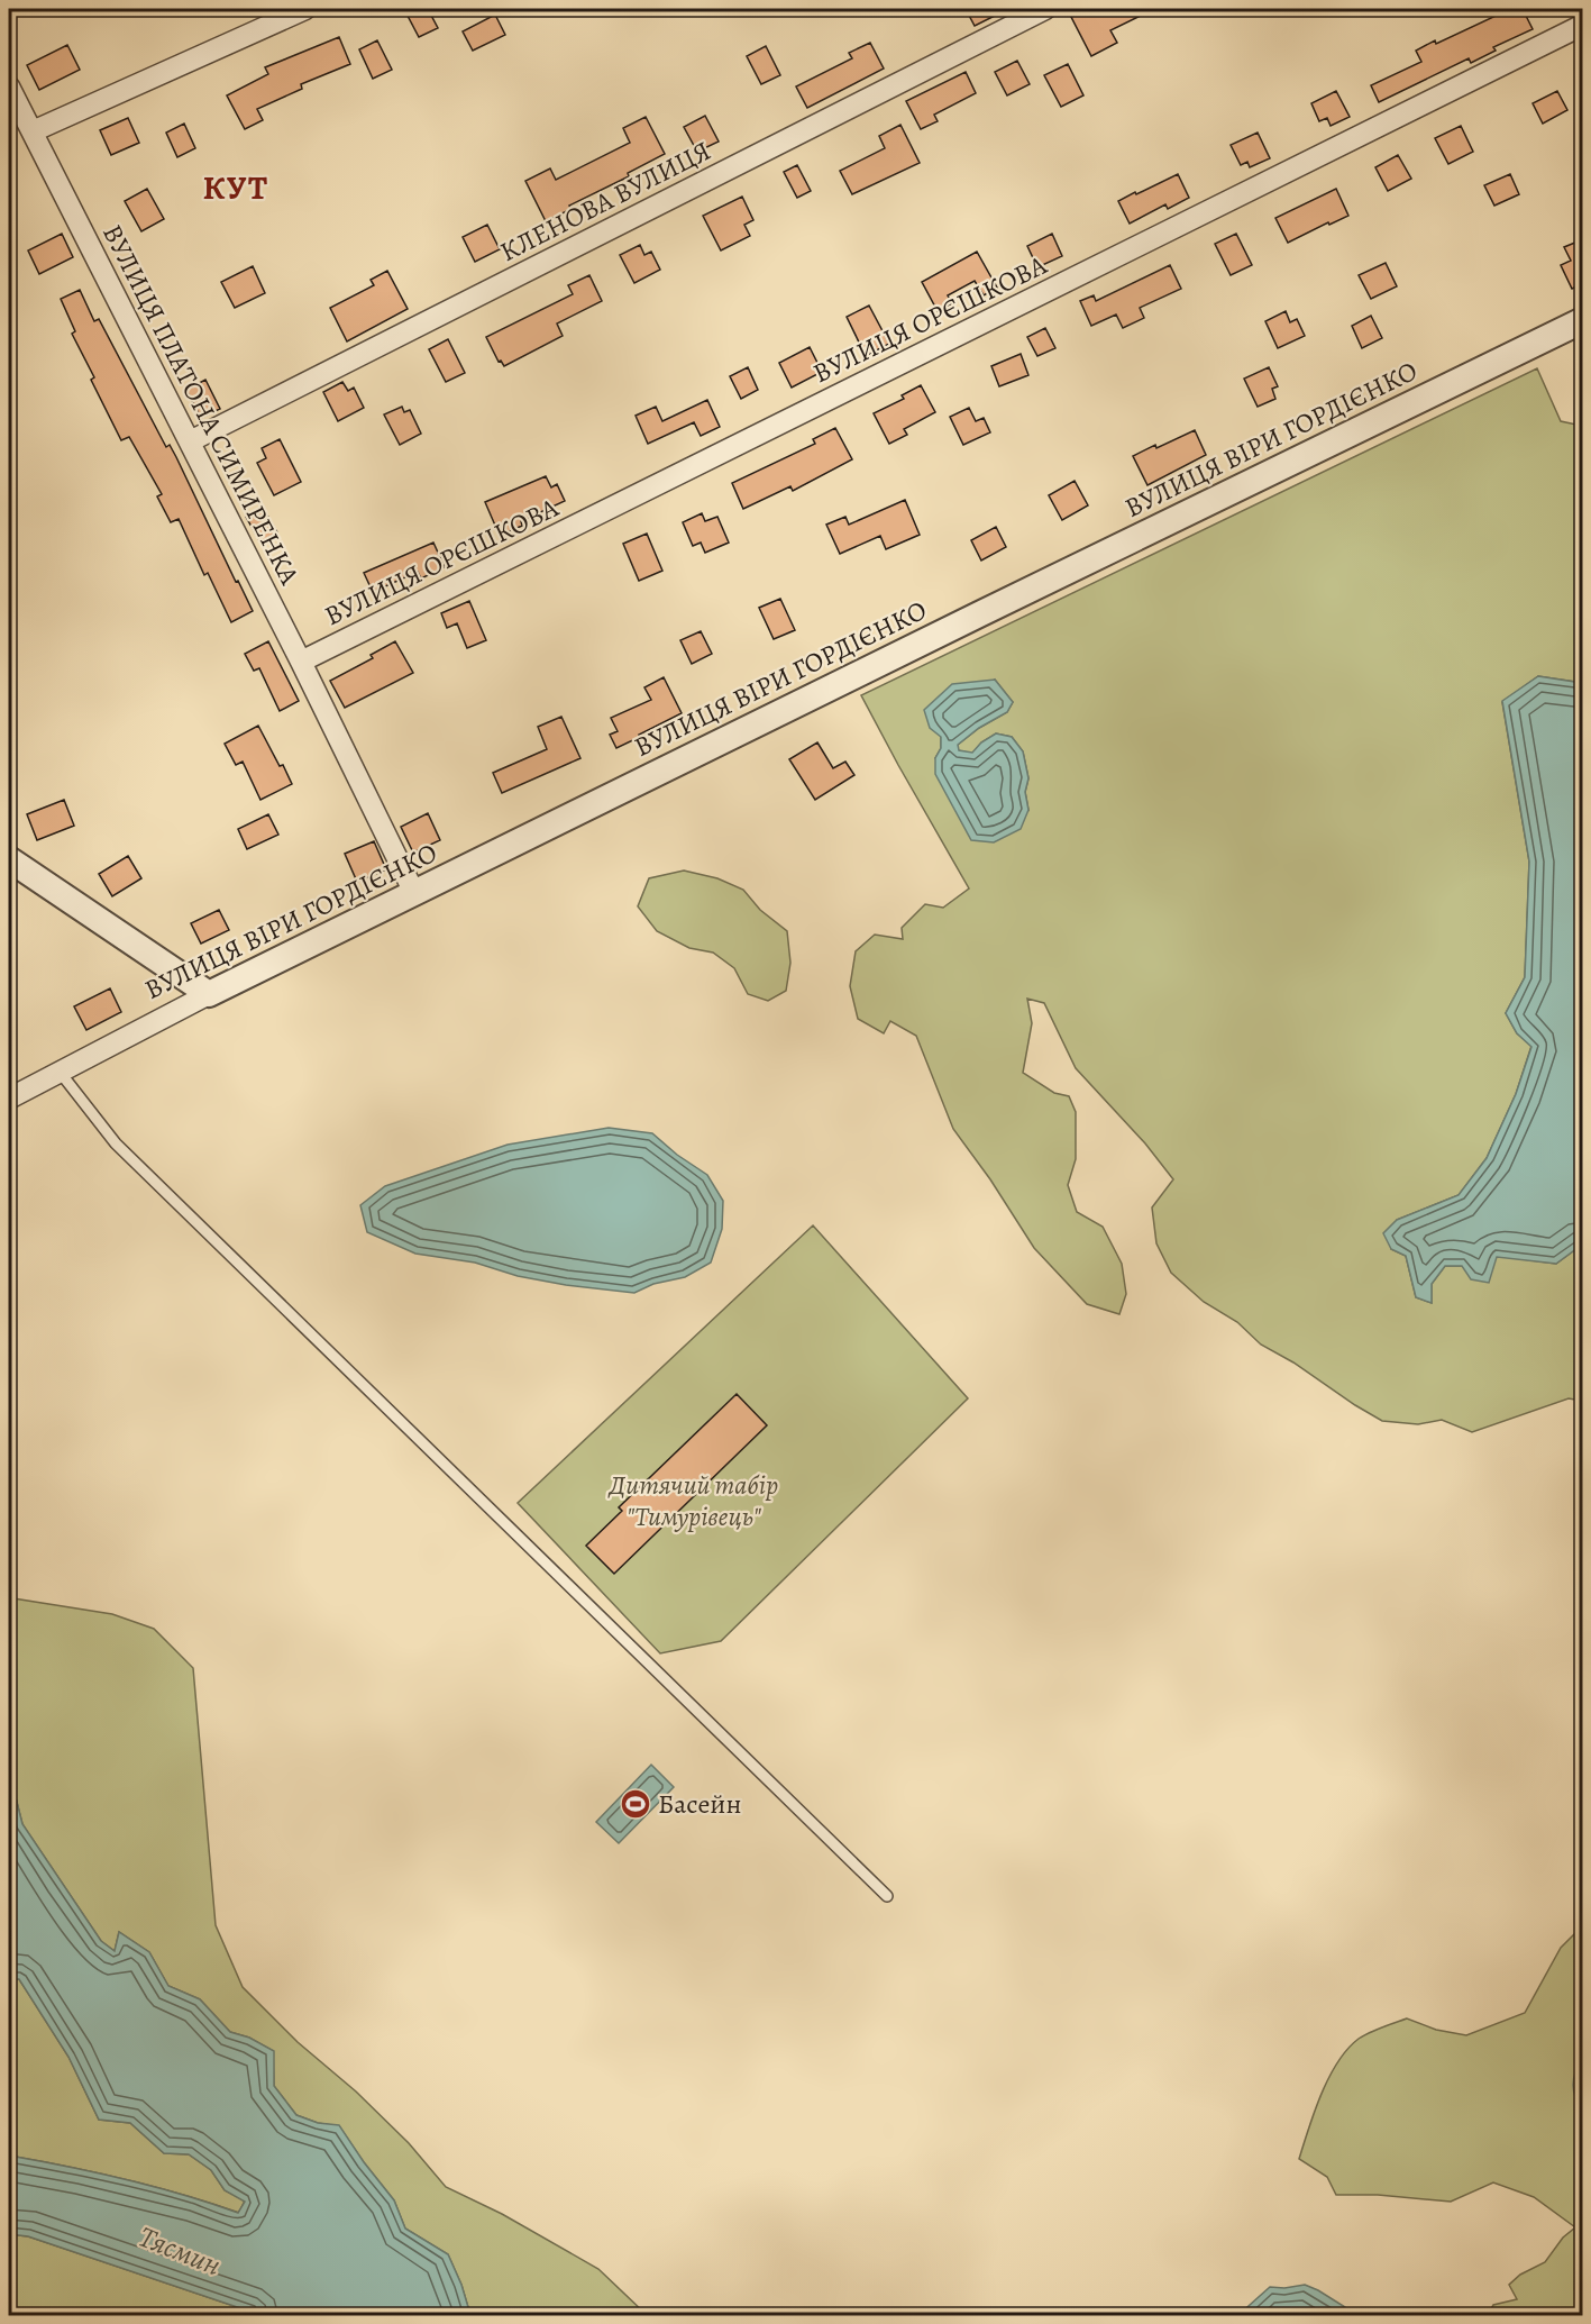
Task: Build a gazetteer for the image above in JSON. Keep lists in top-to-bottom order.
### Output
{
  "streets": {
    "street": [
      "КЛЕНОВА ВУЛИЦЯ",
      "ВУЛИЦЯ ОРЄШКОВА",
      "ВУЛИЦЯ ПЛАТОНА СИМИРЕНКА",
      "ВУЛИЦЯ ВІРИ ГОРДІЄНКО"
    ]
  },
  "crossings": [
    ["КЛЕНОВА ВУЛИЦЯ", "ВУЛИЦЯ ПЛАТОНА СИМИРЕНКА"],
    ["ВУЛИЦЯ ОРЄШКОВА", "ВУЛИЦЯ ПЛАТОНА СИМИРЕНКА"],
    ["ВУЛИЦЯ ПЛАТОНА СИМИРЕНКА", "ВУЛИЦЯ ВІРИ ГОРДІЄНКО"]
  ],
  "districts": ["КУТ"],
  "water": ["Тясмин"],
  "parks": ["Дитячий табір \"Тимурівець\""],
  "places": {
    "sports": ["Басейн"]
  }
}
